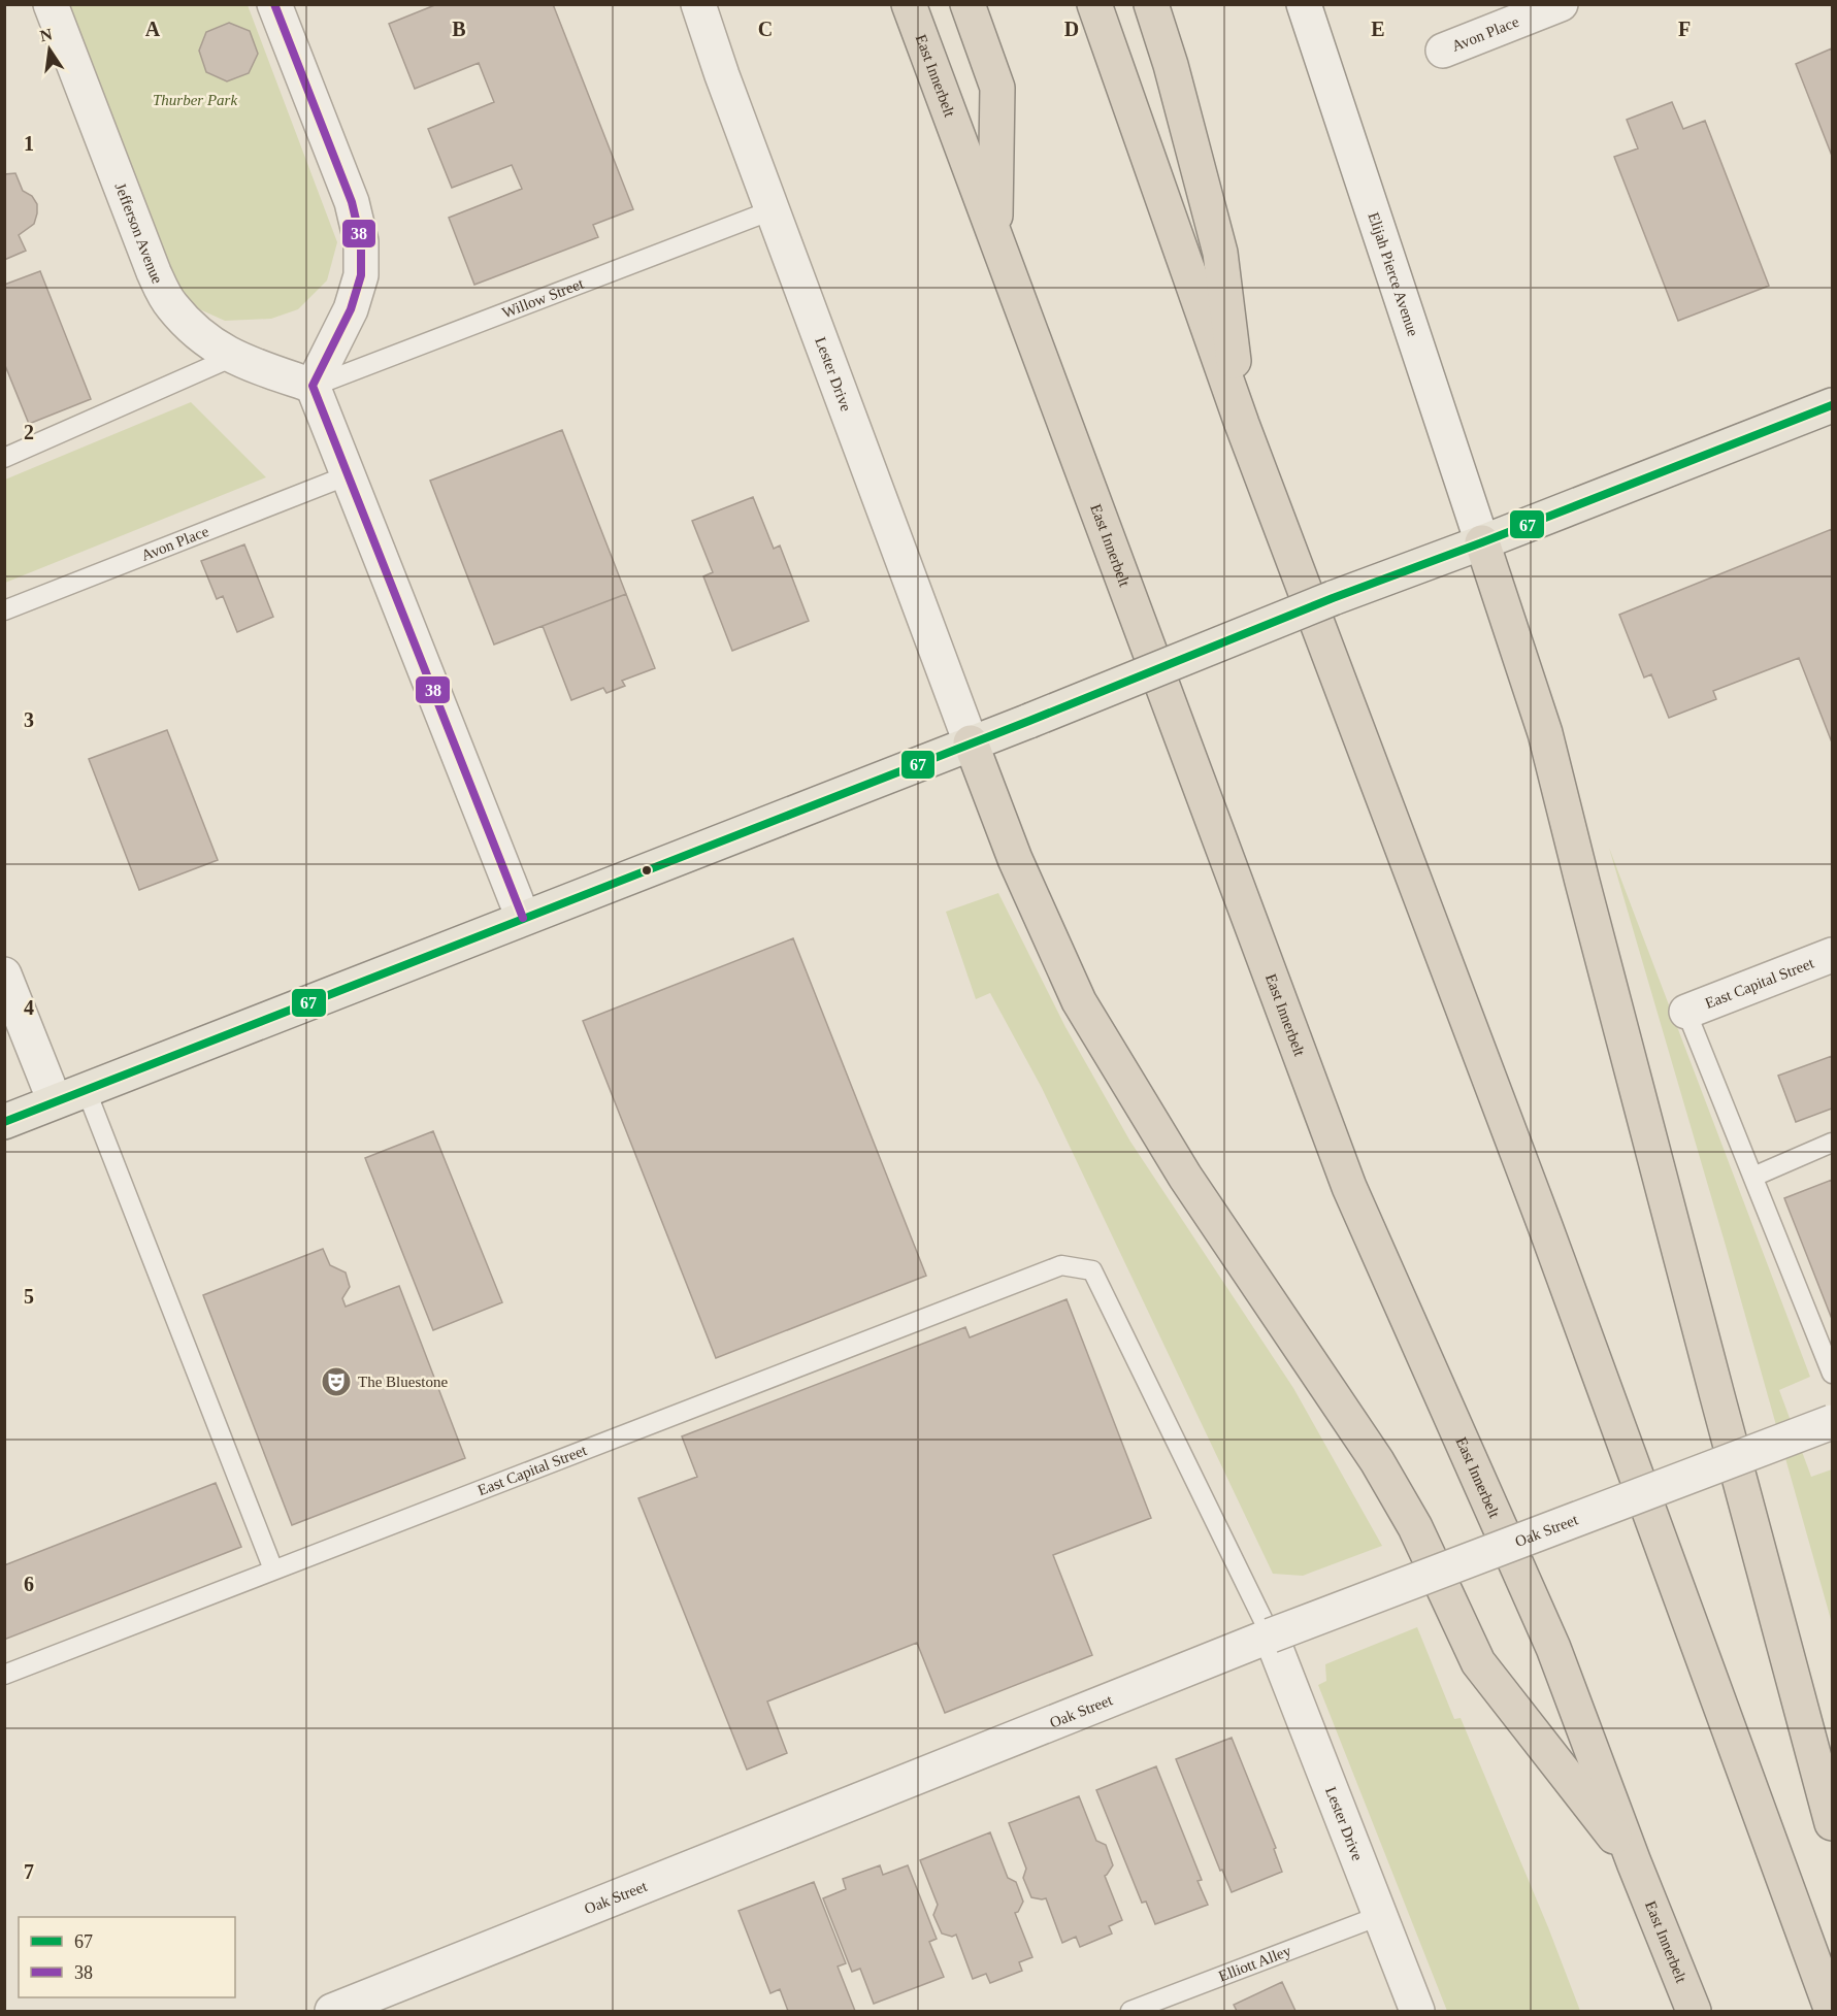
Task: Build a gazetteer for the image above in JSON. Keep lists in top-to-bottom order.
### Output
{
  "streets": {
    "highway": ["East Innerbelt"],
    "street": [
      "Avon Place",
      "Jefferson Avenue",
      "Elijah Pierce Avenue",
      "Lester Drive",
      "East Capital Street",
      "Oak Street"
    ],
    "lane": ["Willow Street", "Elliott Alley"]
  },
  "crossings": [
    ["Jefferson Avenue", "Willow Street"],
    ["Willow Street", "Lester Drive"],
    ["Lester Drive", "East Capital Street"],
    ["Lester Drive", "Oak Street"],
    ["Lester Drive", "Elliott Alley"],
    ["East Capital Street", "Oak Street"]
  ],
  "parks": ["Thurber Park"],
  "places": {
    "theatre": ["The Bluestone"]
  },
  "lines": ["transit line 38", "transit line 67"],
  "legend": ["67", "38"],
  "north": "top",
  "grid": {
    "columns": [
      "A",
      "B",
      "C",
      "D",
      "E",
      "F"
    ],
    "rows": [
      "1",
      "2",
      "3",
      "4",
      "5",
      "6",
      "7"
    ]
  }
}
